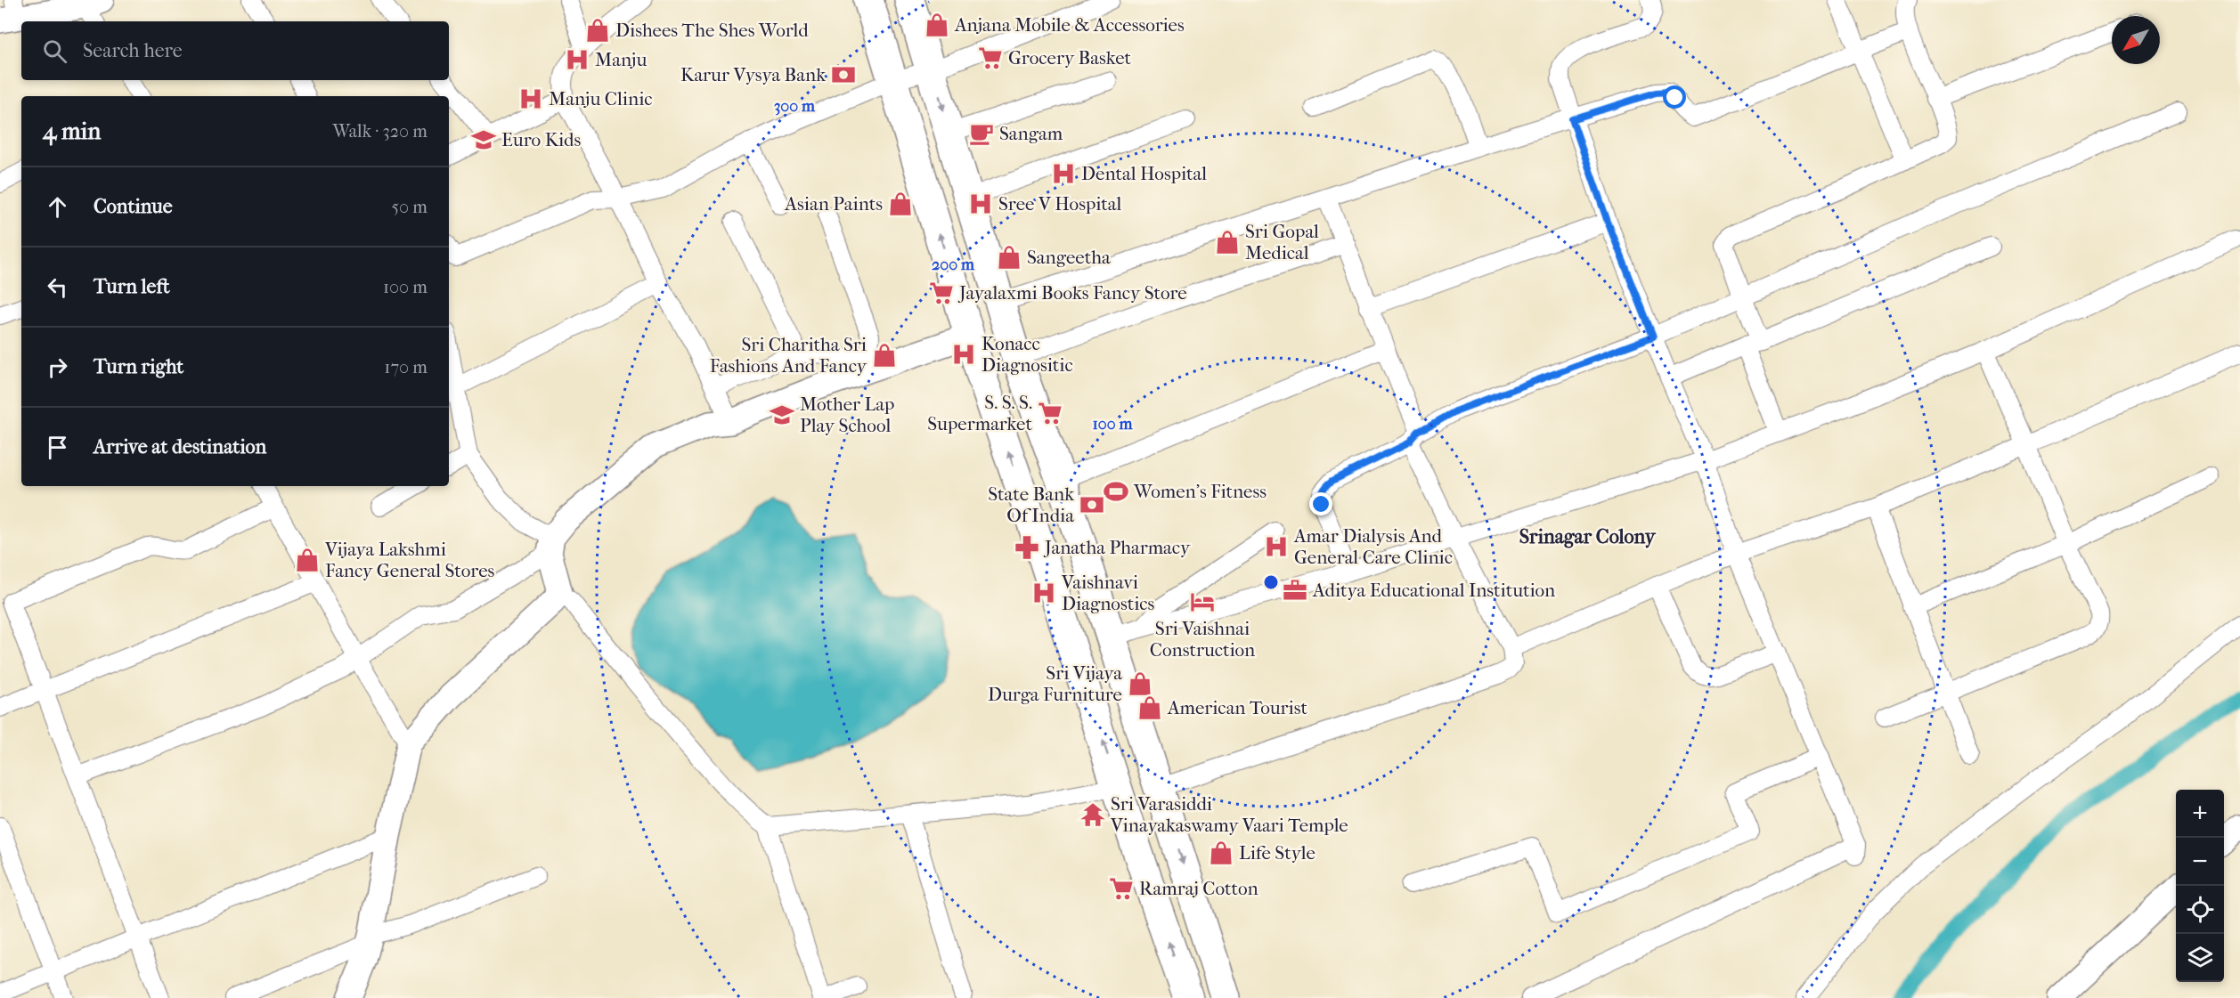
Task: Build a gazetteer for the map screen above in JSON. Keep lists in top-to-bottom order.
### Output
{
  "districts": ["Srinagar Colony"],
  "places": {
    "shop": [
      "Anjana Mobile & Accessories",
      "Dishees The Shes World",
      "Asian Paints",
      "Sri Gopal Medical",
      "Sangeetha",
      "Sri Charitha Sri Fashions And Fancy",
      "Vijaya Lakshmi Fancy General Stores",
      "Sri Vijaya Durga Furniture",
      "American Tourist",
      "Life Style"
    ],
    "supermarket": [
      "Grocery Basket",
      "Jayalaxmi Books Fancy Store",
      "S. S. S. Supermarket",
      "Ramraj Cotton"
    ],
    "hospital": [
      "Manju",
      "Manju Clinic",
      "Dental Hospital",
      "Sree V Hospital",
      "Konacc Diagnositic",
      "Amar Dialysis And General Care Clinic",
      "Vaishnavi Diagnostics"
    ],
    "bank": ["Karur Vysya Bank", "State Bank Of India"],
    "cafe": ["Sangam"],
    "school or university": ["Euro Kids", "Mother Lap Play School"],
    "sports": ["Women's Fitness"],
    "pharmacy": ["Janatha Pharmacy"],
    "office": ["Aditya Educational Institution"],
    "hotel": ["Sri Vaishnai Construction"],
    "temple": ["Sri Varasiddi Vinayakaswamy Vaari Temple"]
  },
  "north": "bottom left",
  "page": {
    "search": "Search here",
    "heading": ["4 min", "Walk · 320 m"],
    "list": [
      ["Continue", "50 m"],
      ["Turn left", "100 m"],
      ["Turn right", "170 m"],
      "Arrive at destination"
    ],
    "map_buttons": ["+", "−"]
  },
  "rings": ["300 m", "200 m", "100 m"]
}
